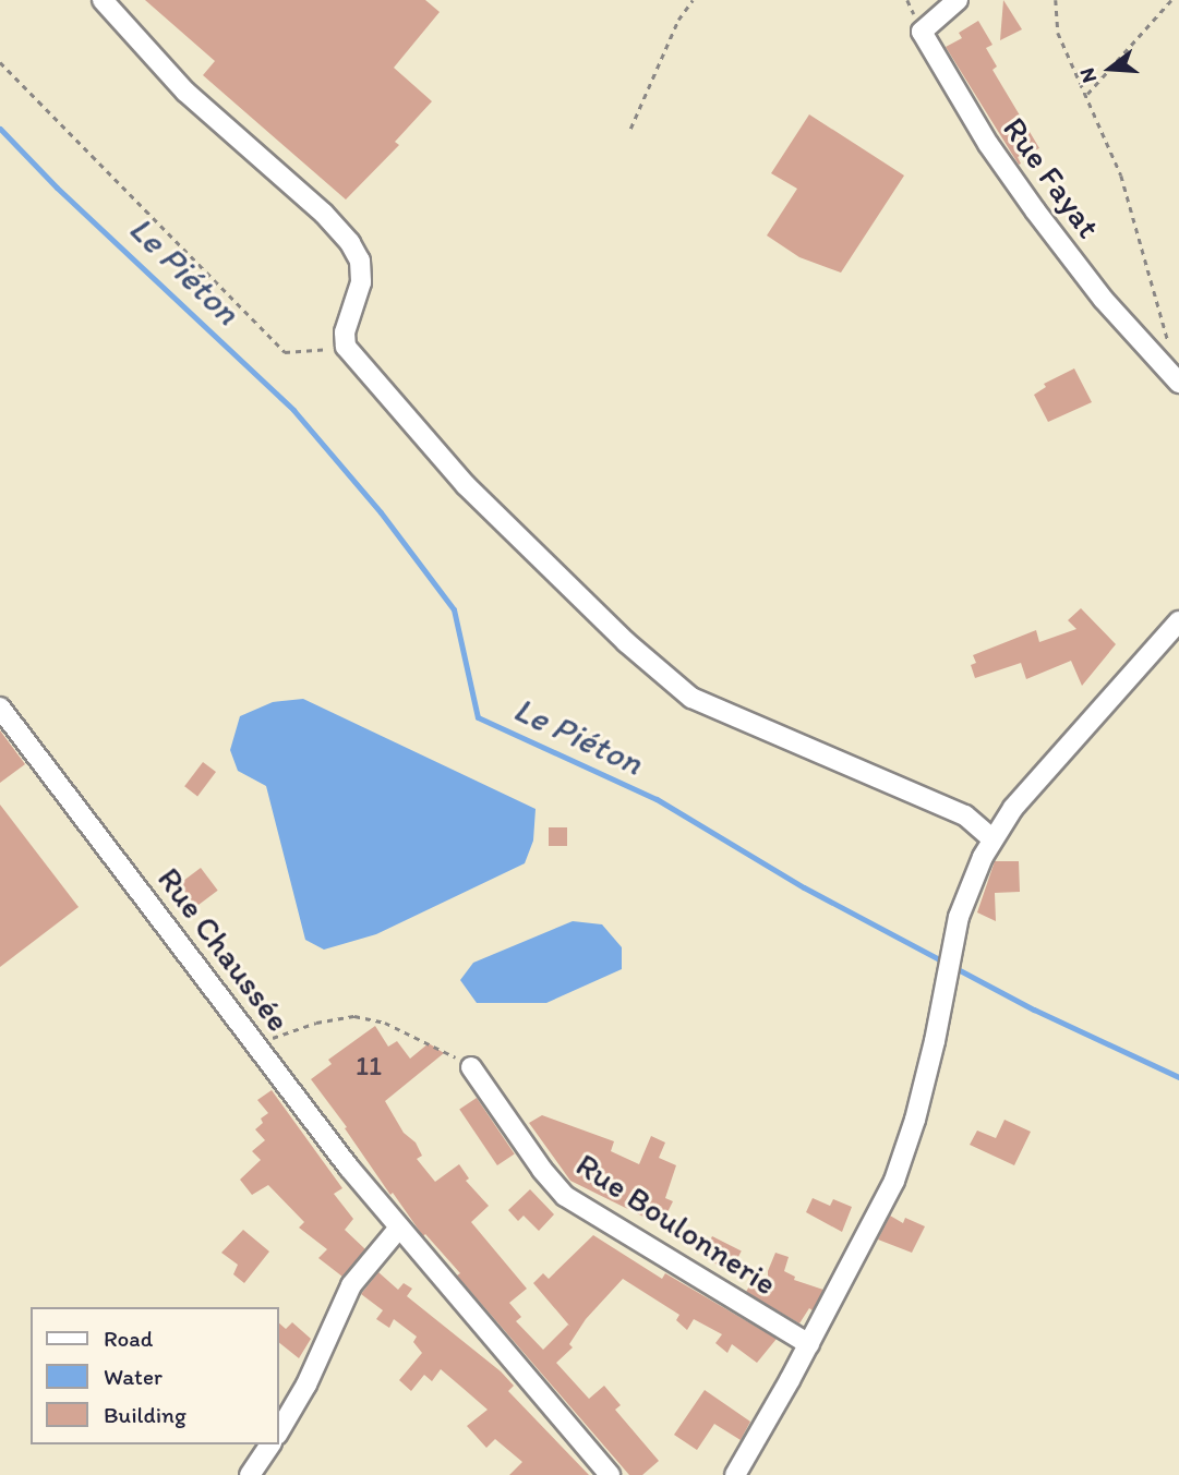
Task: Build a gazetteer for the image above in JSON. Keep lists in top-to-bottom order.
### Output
{
  "streets": {
    "street": ["Rue Fayat", "Rue Chaussée", "Rue Boulonnerie"]
  },
  "water": ["Le Piéton"],
  "house_numbers": ["11"],
  "legend": ["Road", "Water", "Building"],
  "north": "left"
}
